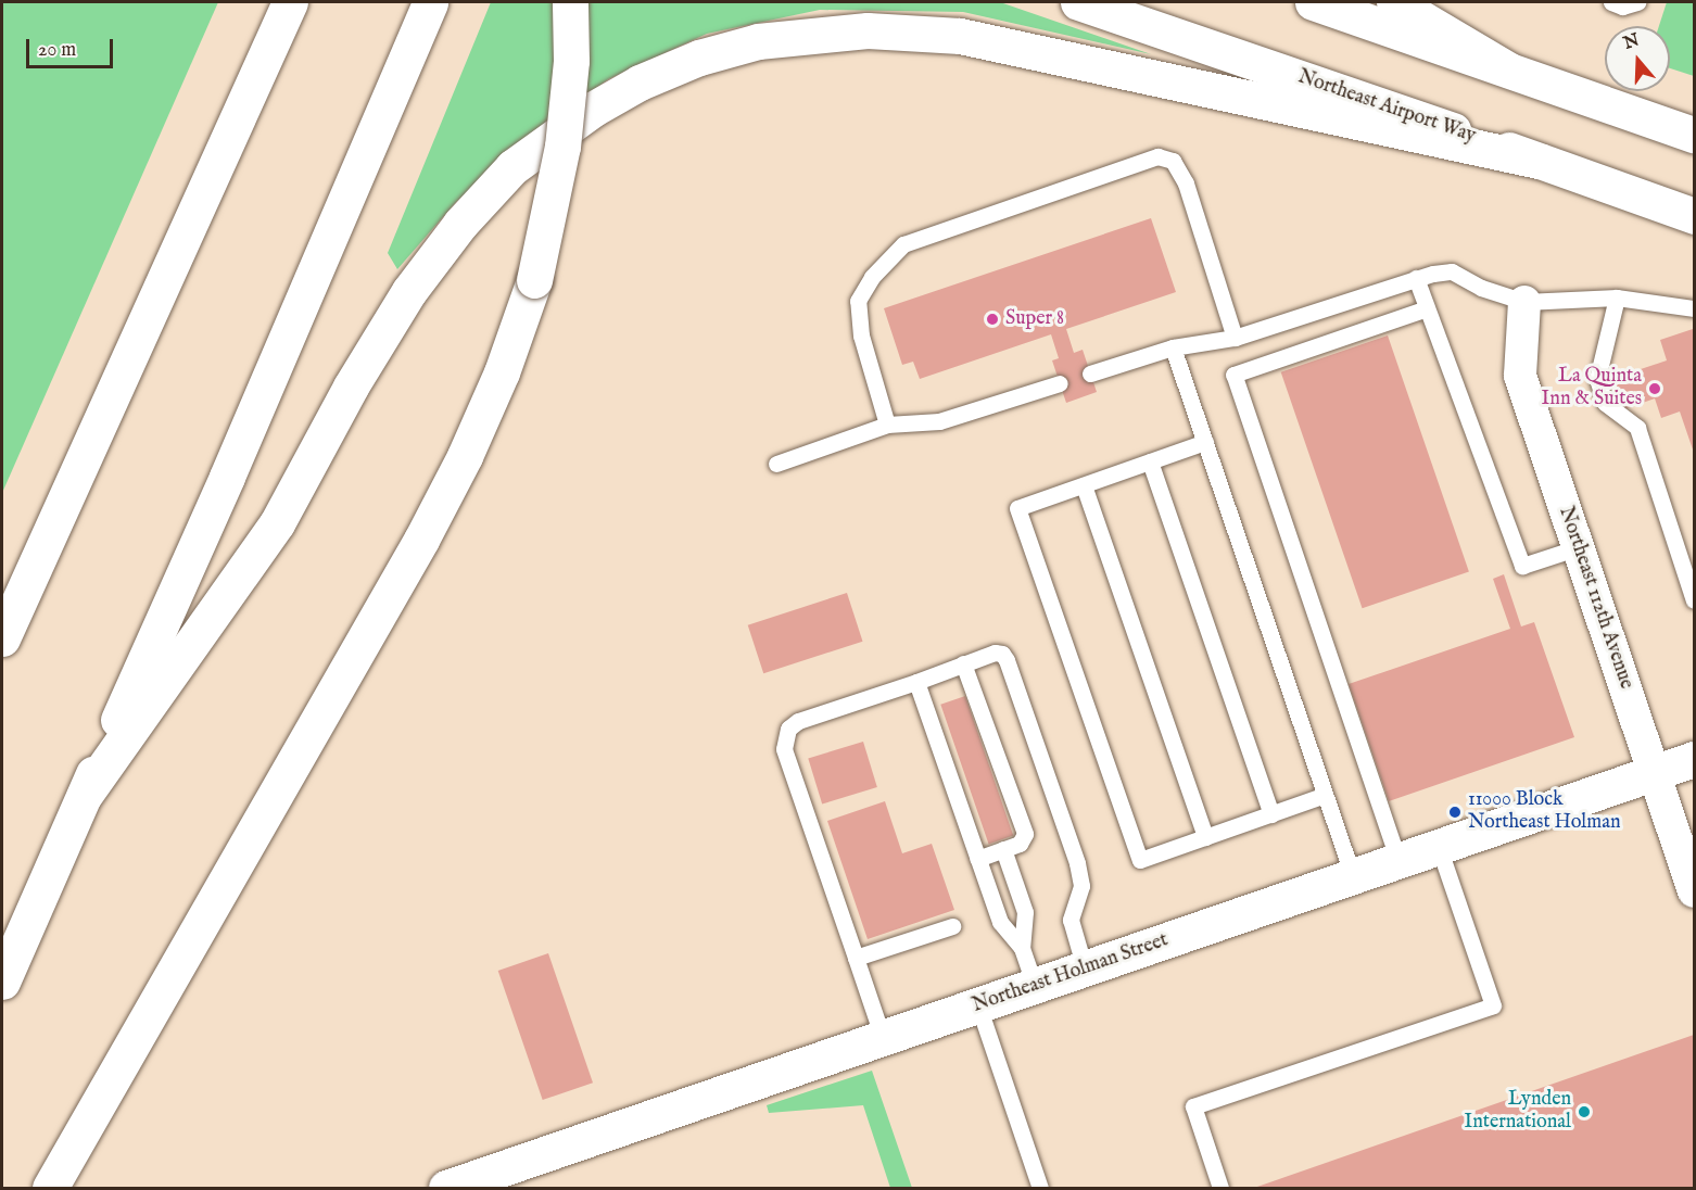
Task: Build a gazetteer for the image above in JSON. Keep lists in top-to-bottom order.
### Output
{
  "streets": {
    "main road": ["Northeast Airport Way", "Northeast Holman Street"],
    "street": ["Northeast 112th Avenue"]
  },
  "crossings": [
    ["Northeast 112th Avenue", "Northeast Holman Street"]
  ],
  "places": [
    "Super 8",
    "La Quinta Inn & Suites",
    "11000 Block Northeast Holman",
    "Lynden International"
  ],
  "scale_bar": "20 m",
  "north": "top"
}
